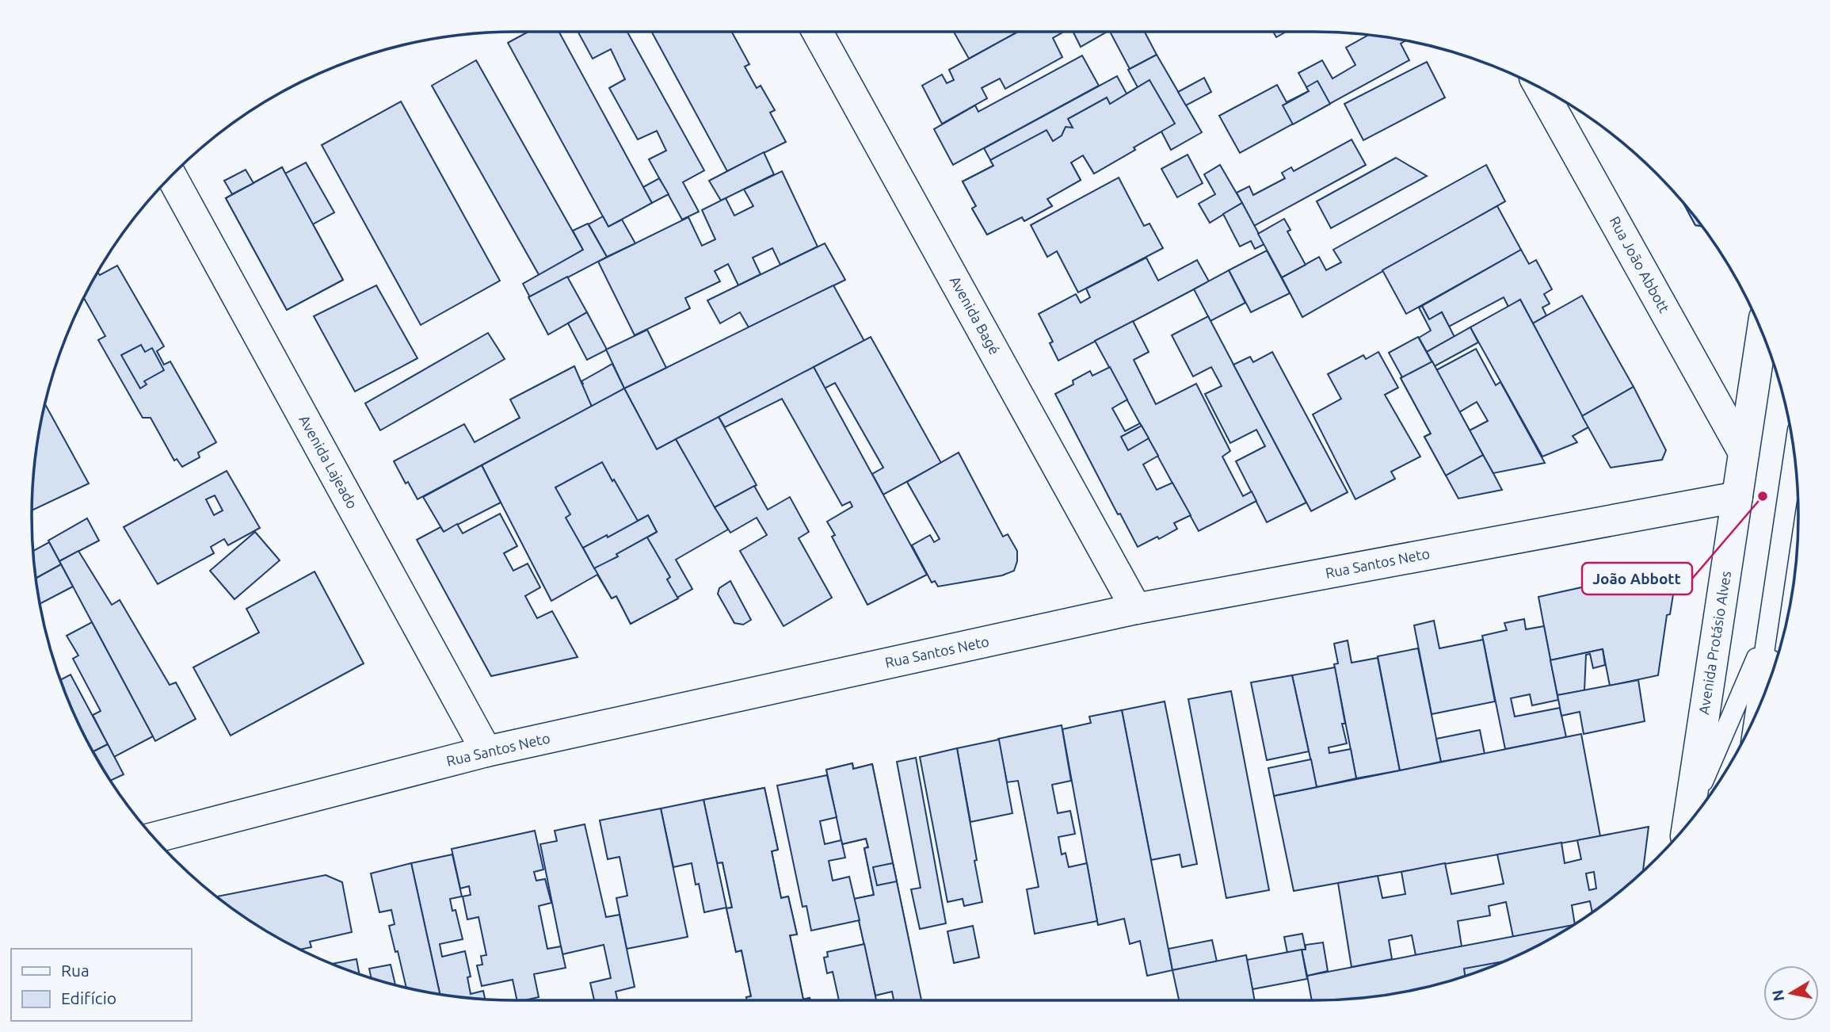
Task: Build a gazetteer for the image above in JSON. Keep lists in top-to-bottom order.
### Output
{
  "streets": {
    "street": [
      "Rua João Abbott",
      "Avenida Bagé",
      "Avenida Lajeado",
      "Rua Santos Neto",
      "Avenida Protásio Alves"
    ]
  },
  "crossings": [
    ["Rua João Abbott", "Avenida Protásio Alves"],
    ["Avenida Bagé", "Rua Santos Neto"],
    ["Avenida Lajeado", "Rua Santos Neto"],
    ["Rua Santos Neto", "Avenida Protásio Alves"]
  ],
  "places": ["João Abbott"],
  "legend": ["Rua", "Edifício"],
  "north": "left"
}
